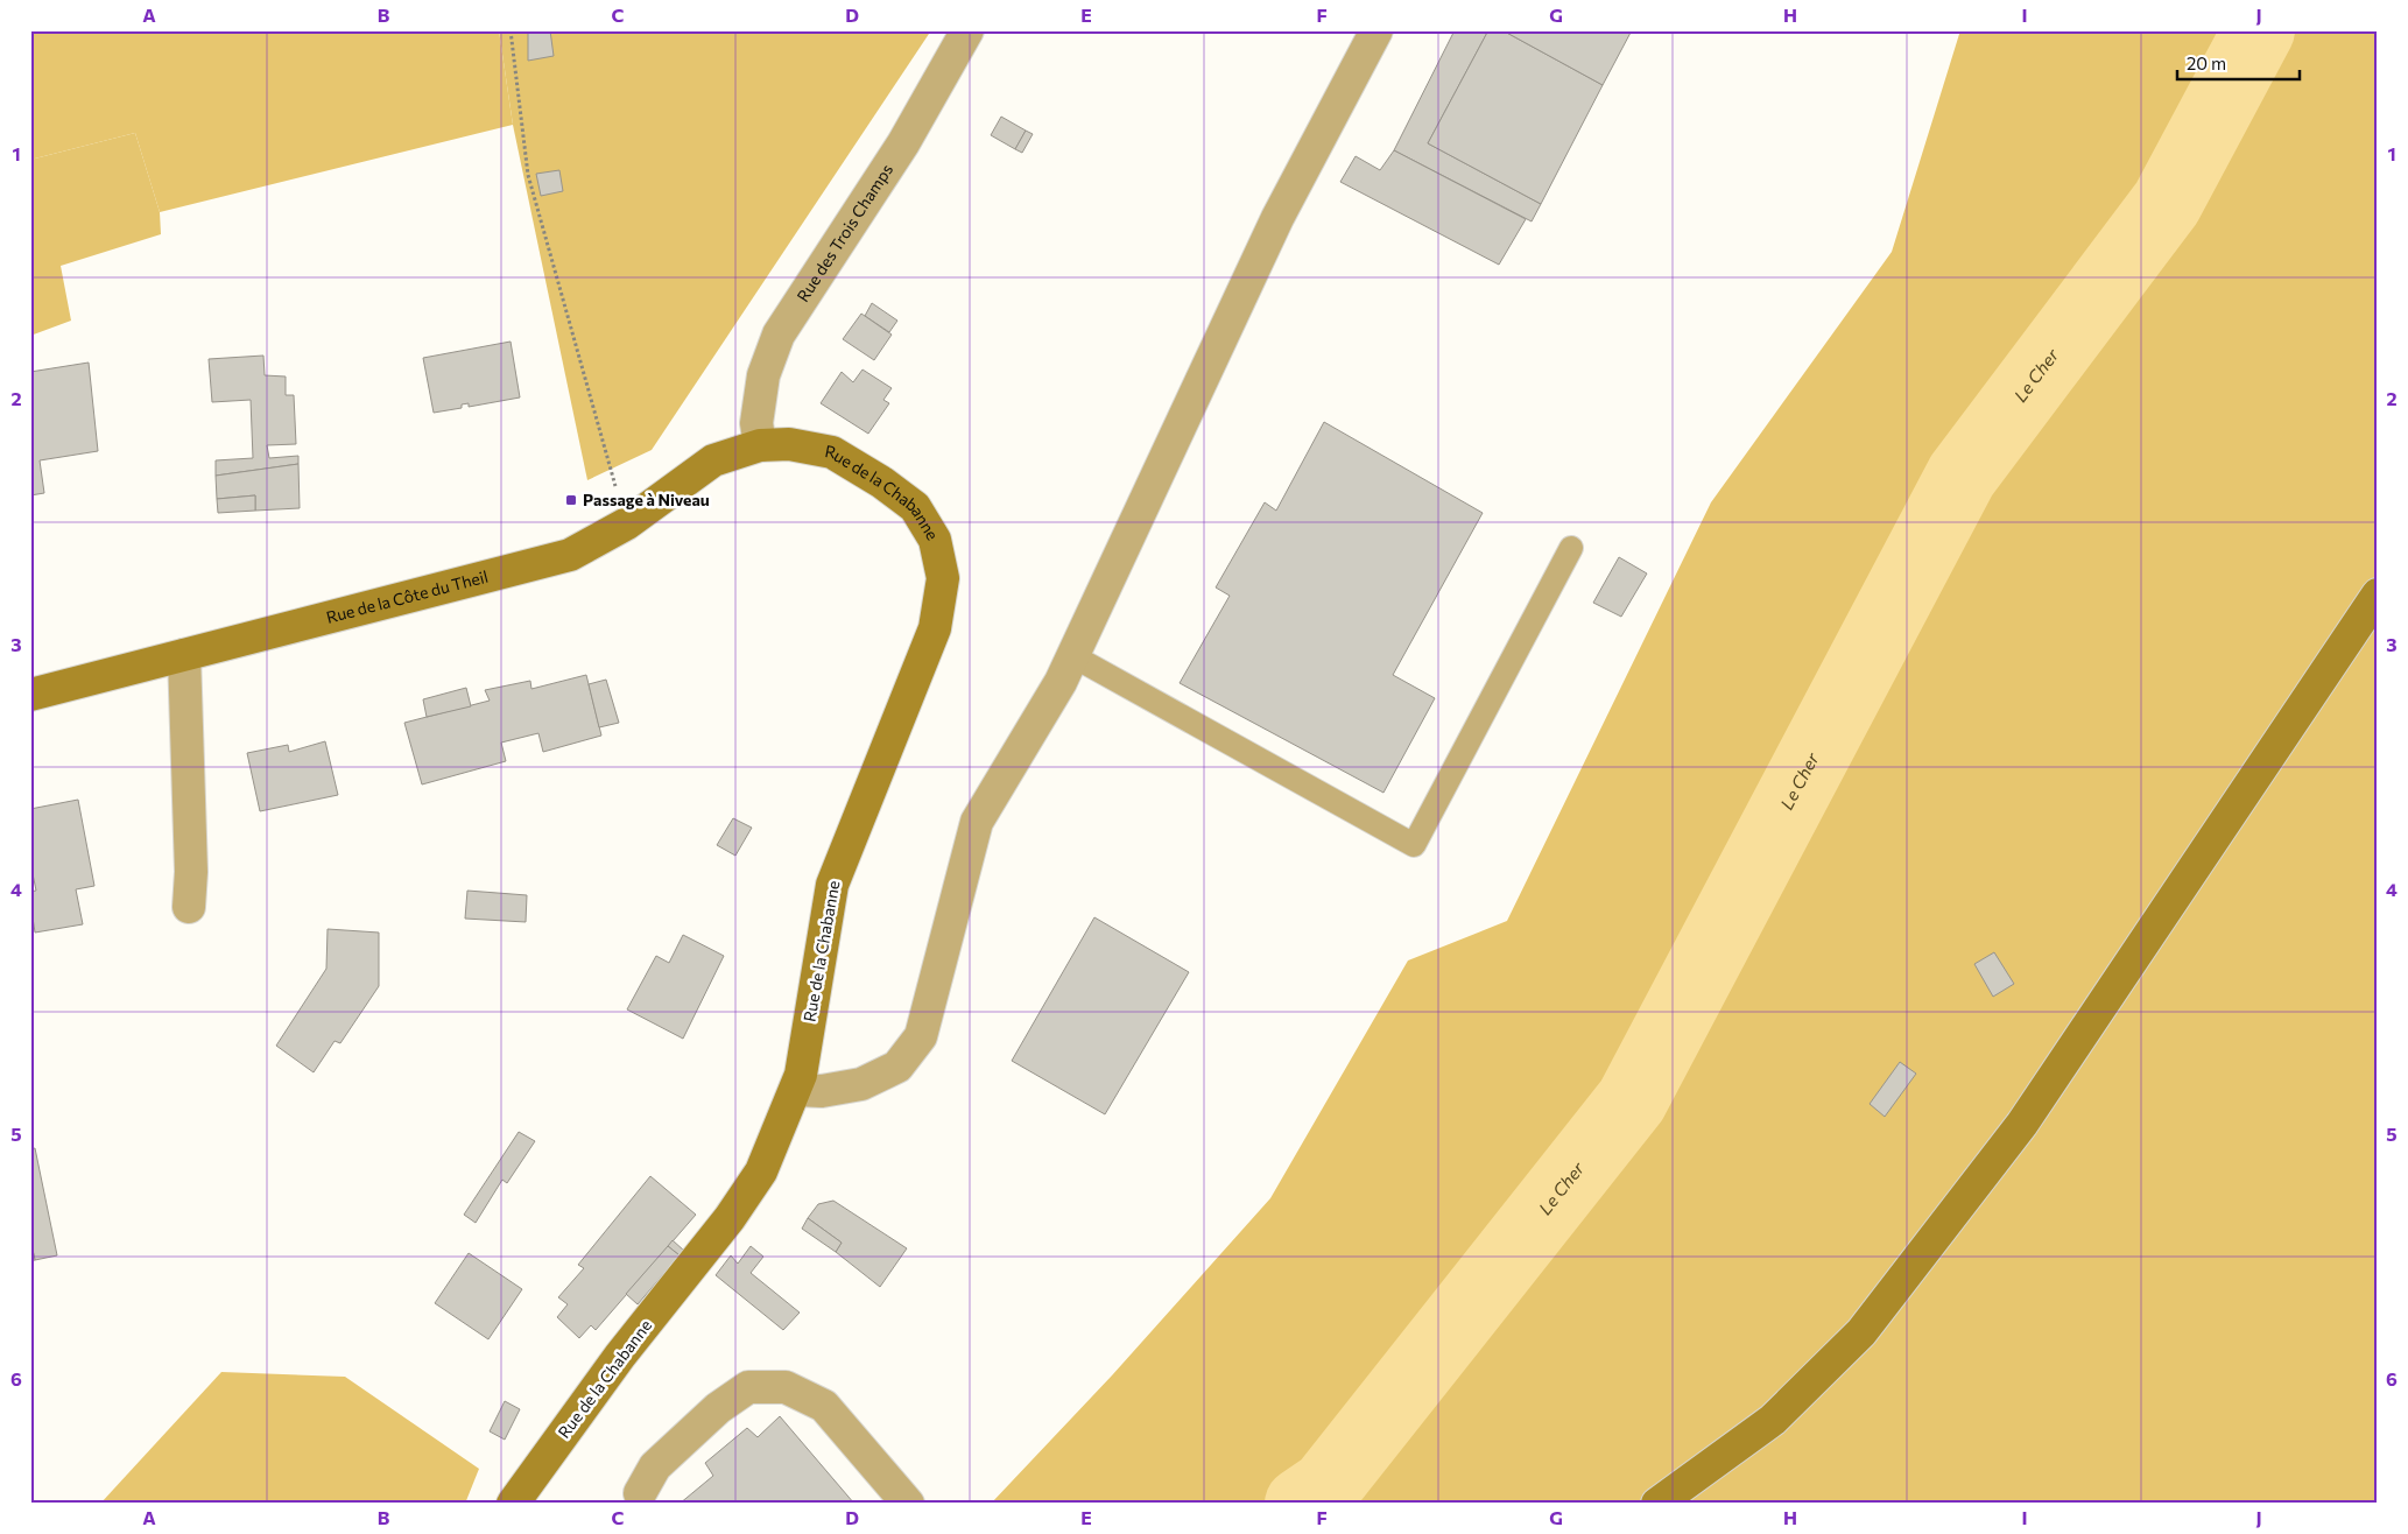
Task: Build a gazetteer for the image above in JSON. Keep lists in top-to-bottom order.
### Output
{
  "streets": {
    "street": ["Rue des Trois Champs", "Rue de la Chabanne", "Rue de la Côte du Theil"]
  },
  "crossings": [
    ["Rue des Trois Champs", "Rue de la Chabanne"],
    ["Rue des Trois Champs", "Rue de la Côte du Theil"],
    ["Rue de la Chabanne", "Rue de la Côte du Theil"]
  ],
  "water": ["Le Cher"],
  "places": {
    "transit": ["Passage à Niveau"]
  },
  "scale_bar": "20 m",
  "grid": {
    "columns": [
      "A",
      "B",
      "C",
      "D",
      "E",
      "F",
      "G",
      "H",
      "I",
      "J"
    ],
    "rows": [
      "1",
      "2",
      "3",
      "4",
      "5",
      "6"
    ]
  }
}
